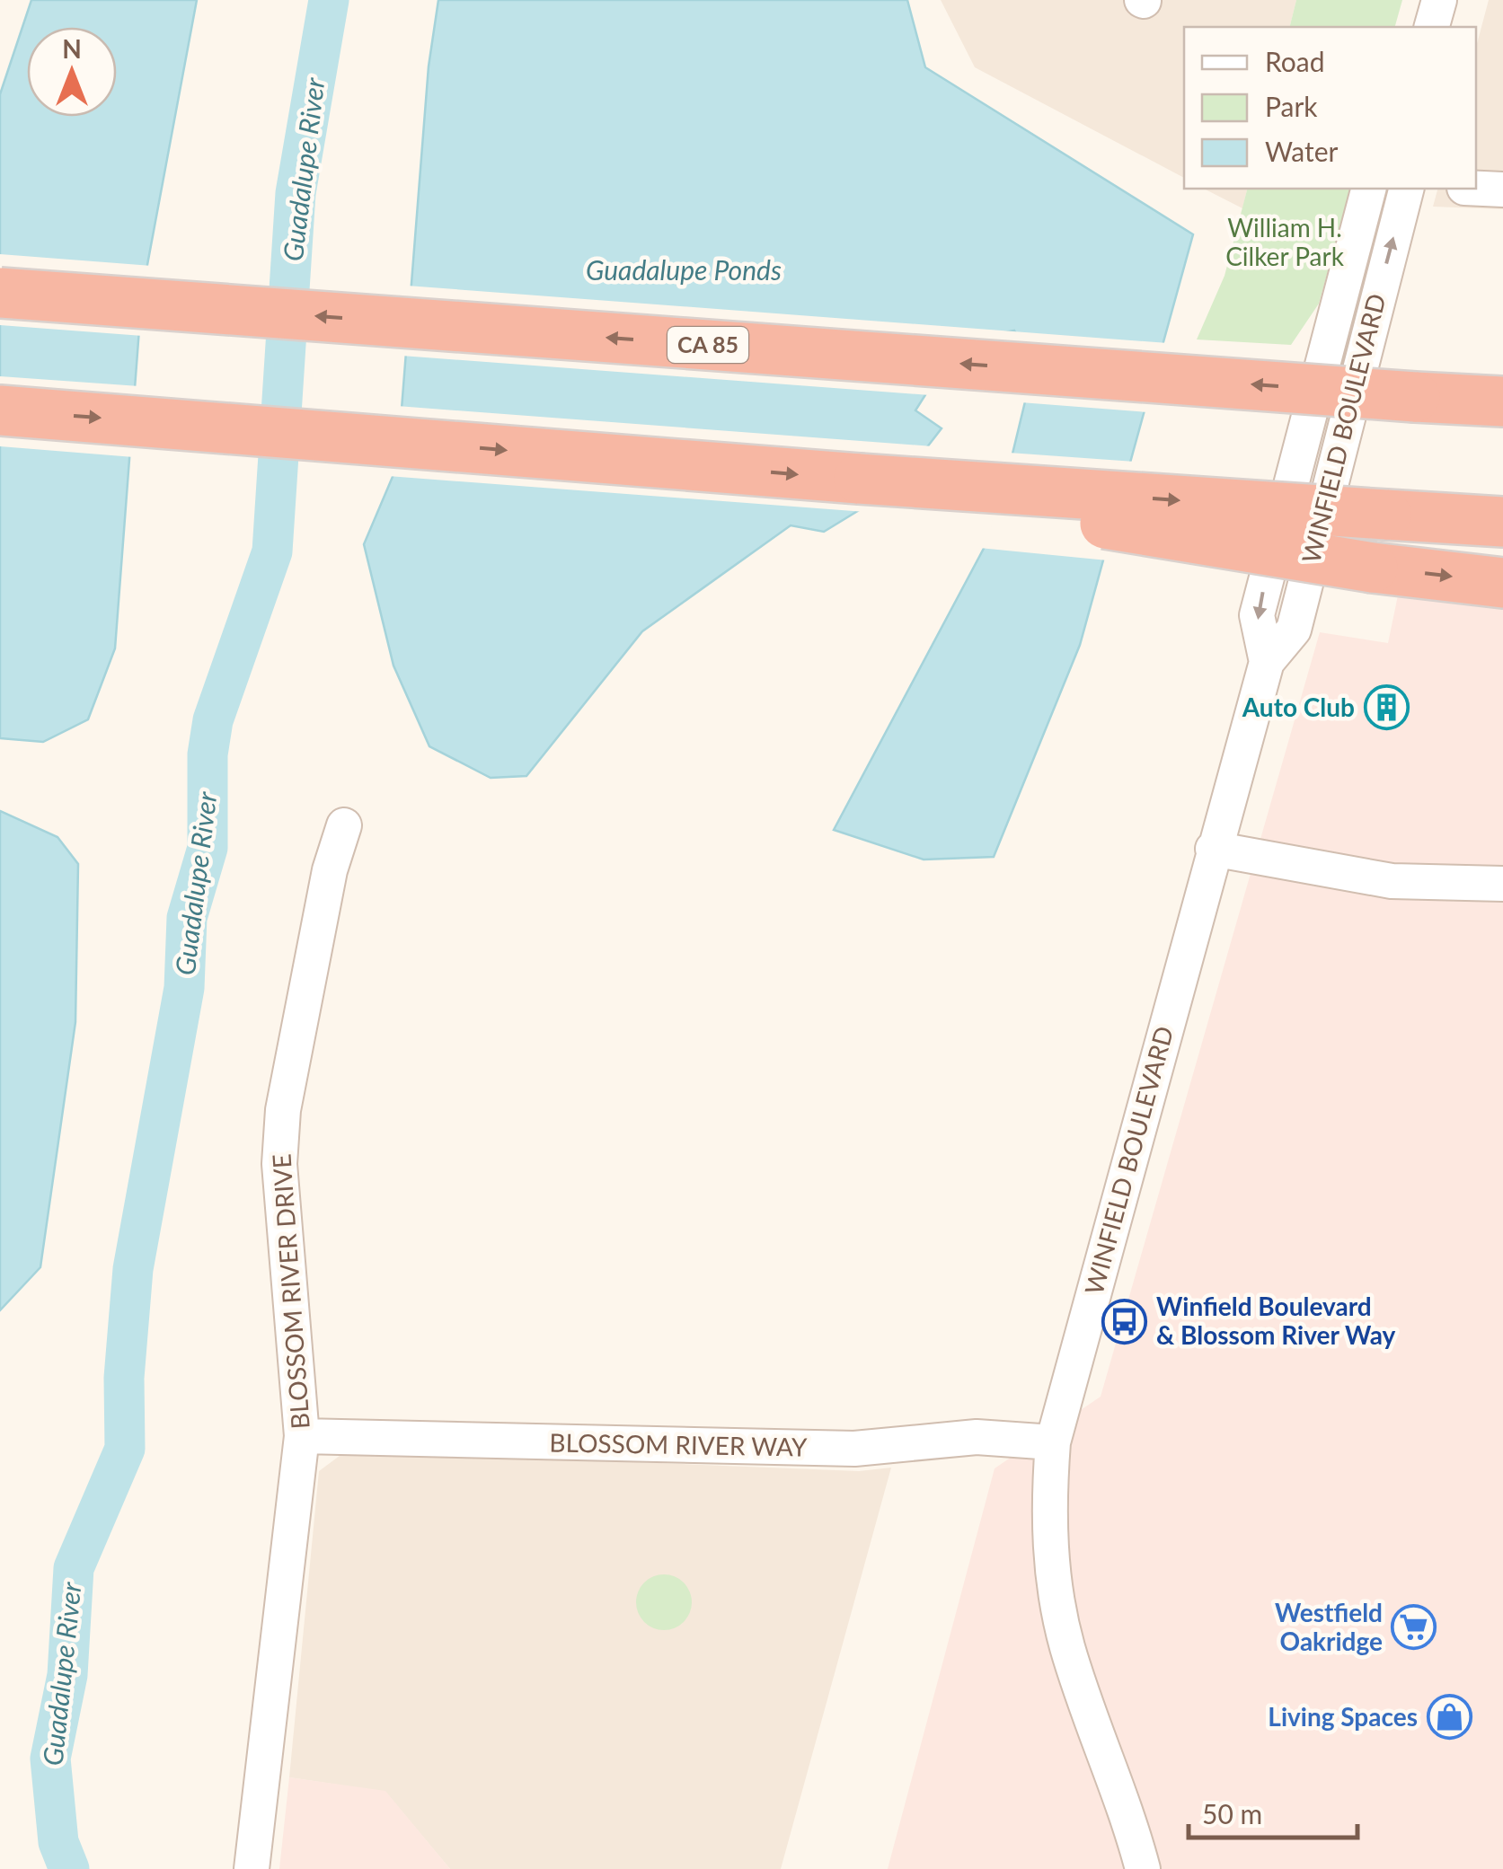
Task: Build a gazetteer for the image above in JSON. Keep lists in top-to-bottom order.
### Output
{
  "streets": {
    "highway": ["CA 85"],
    "street": ["WINFIELD BOULEVARD", "BLOSSOM RIVER DRIVE", "BLOSSOM RIVER WAY"]
  },
  "crossings": [
    ["WINFIELD BOULEVARD", "BLOSSOM RIVER WAY"],
    ["BLOSSOM RIVER DRIVE", "BLOSSOM RIVER WAY"]
  ],
  "water": ["Guadalupe River", "Guadalupe Ponds"],
  "parks": ["William H. Cilker Park"],
  "places": {
    "building": ["Auto Club"],
    "bus stop": ["Winfield Boulevard & Blossom River Way"],
    "supermarket": ["Westfield Oakridge"],
    "shop": ["Living Spaces"]
  },
  "legend": ["Road", "Park", "Water"],
  "scale_bar": "50 m",
  "north": "top"
}
